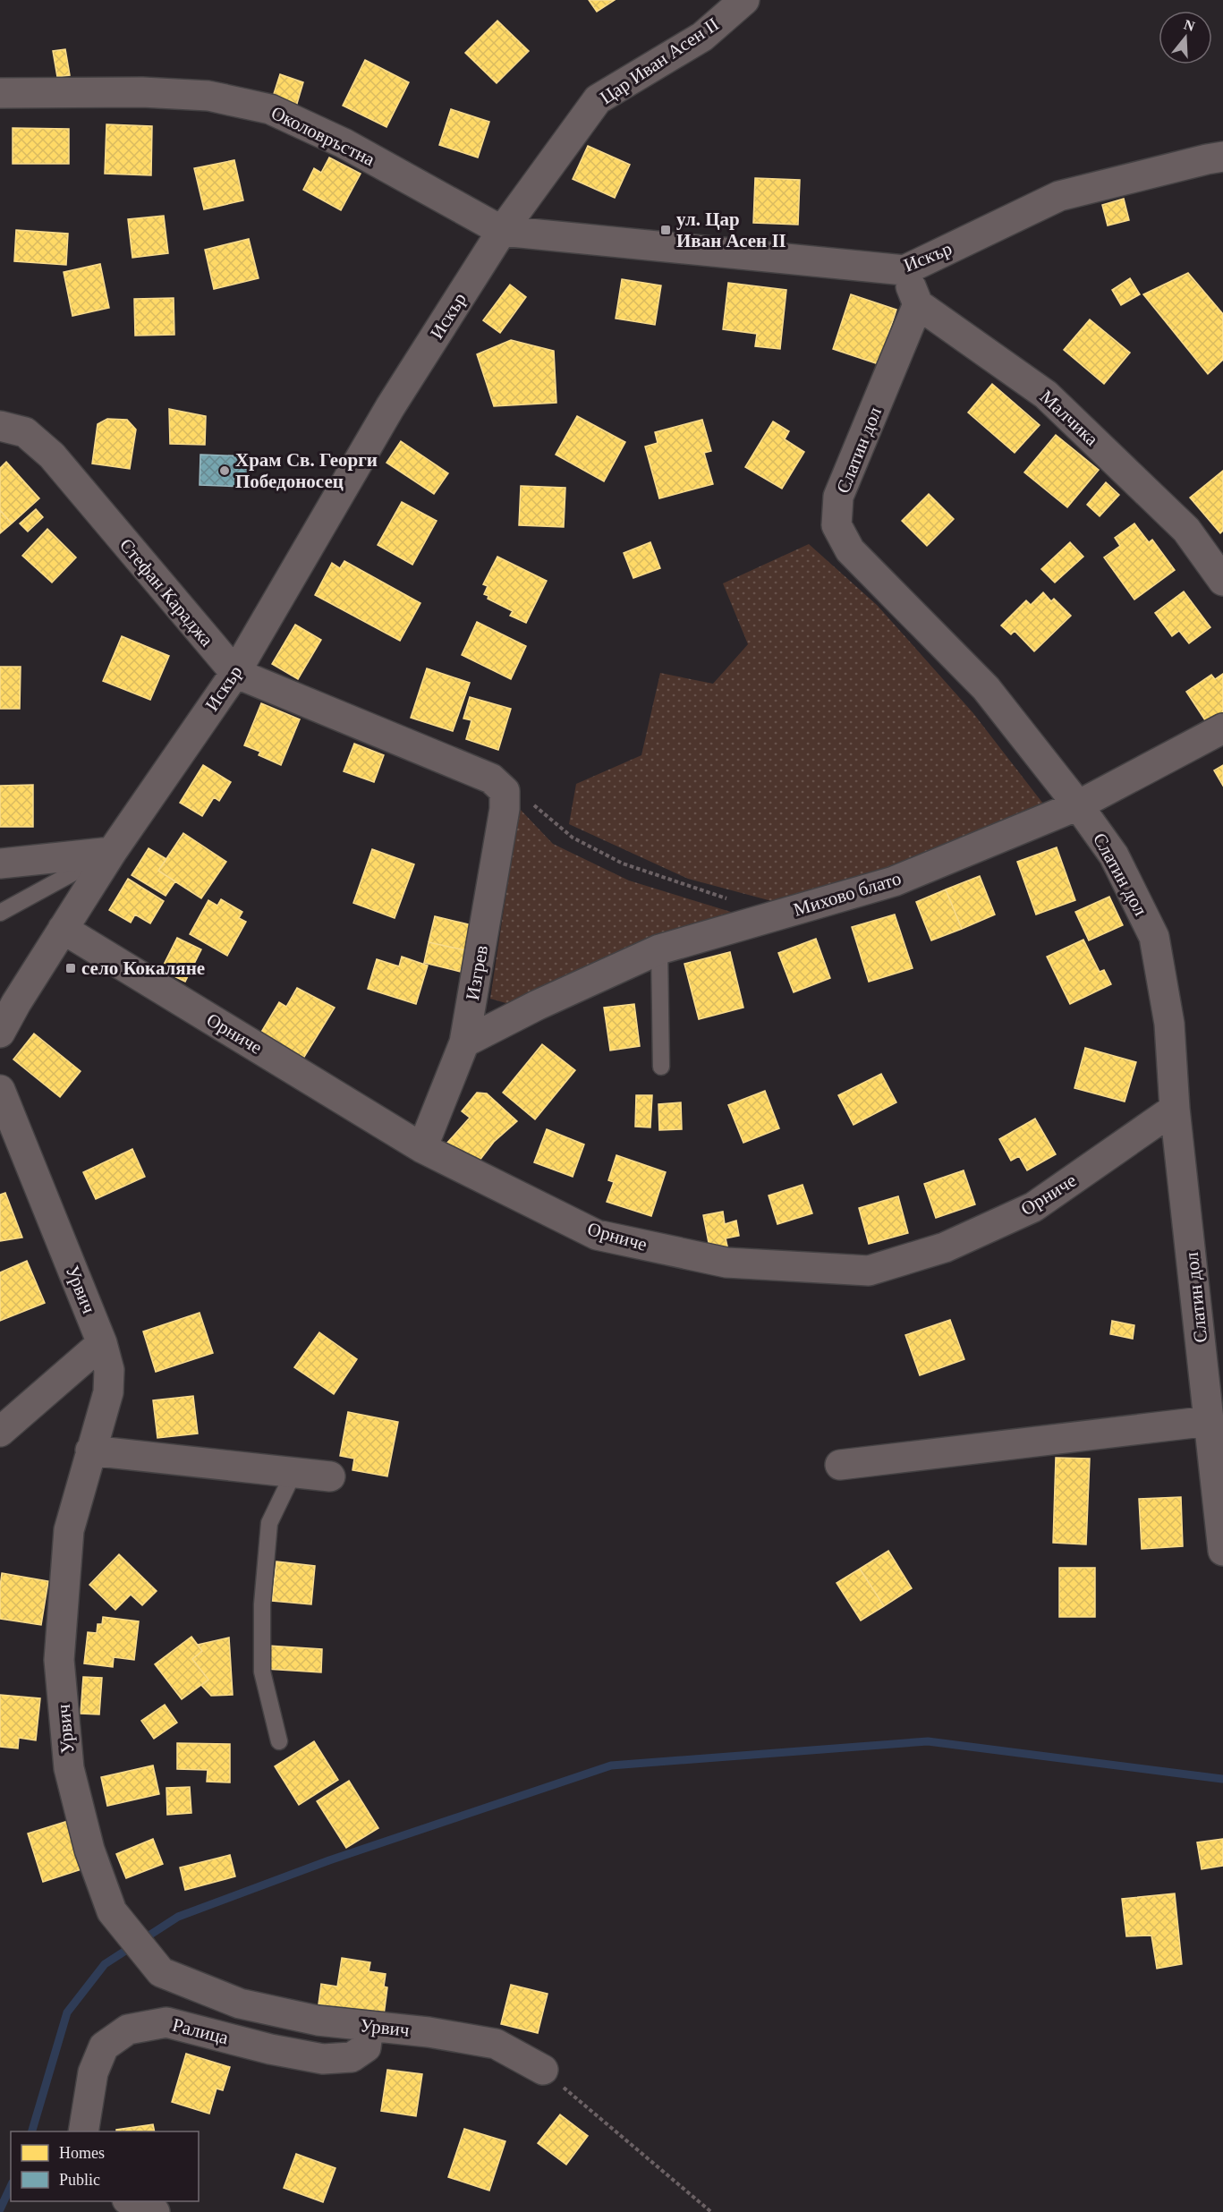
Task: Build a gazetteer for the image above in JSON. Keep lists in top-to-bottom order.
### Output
{
  "streets": {
    "street": [
      "Цар Иван Асен II",
      "Околовръстна",
      "Искър",
      "Малчика",
      "Слатин дол",
      "Стефан Караджа",
      "Михово блато",
      "Изгрев",
      "Орниче",
      "Урвич",
      "Ралица"
    ]
  },
  "crossings": [
    ["Цар Иван Асен II", "Околовръстна"],
    ["Цар Иван Асен II", "Искър"],
    ["Околовръстна", "Искър"],
    ["Искър", "Стефан Караджа"],
    ["Искър", "Орниче"],
    ["Малчика", "Слатин дол"],
    ["Слатин дол", "Михово блато"],
    ["Слатин дол", "Орниче"],
    ["Стефан Караджа", "Изгрев"],
    ["Михово блато", "Изгрев"],
    ["Изгрев", "Орниче"],
    ["Урвич", "Ралица"]
  ],
  "places": {
    "transit": ["ул. Цар Иван Асен ІІ", "село Кокаляне"],
    "other": ["Храм Св. Георги Победоносец"]
  },
  "legend": ["Homes", "Public"],
  "north": "top"
}
